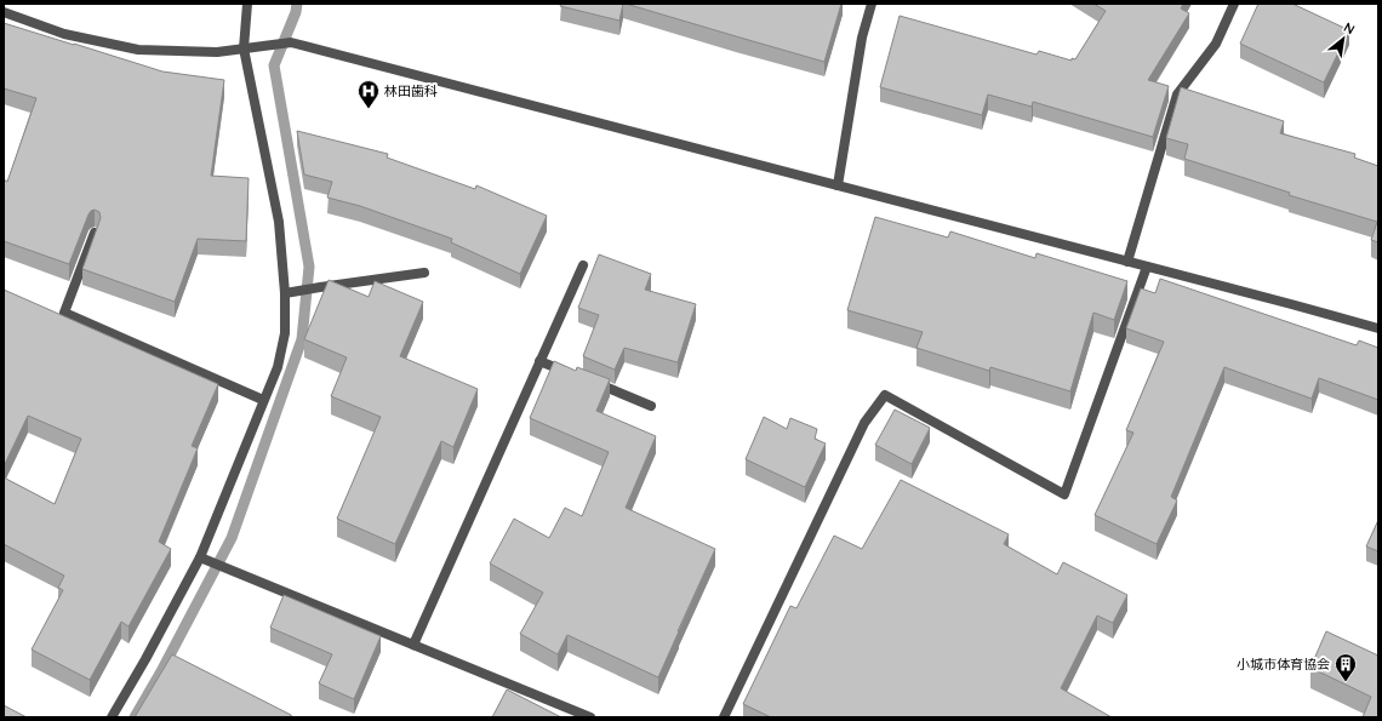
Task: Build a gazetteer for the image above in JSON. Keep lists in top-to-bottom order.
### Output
{
  "places": {
    "hospital": ["林田歯科"],
    "building": ["小城市体育協会"]
  },
  "north": "top right"
}
